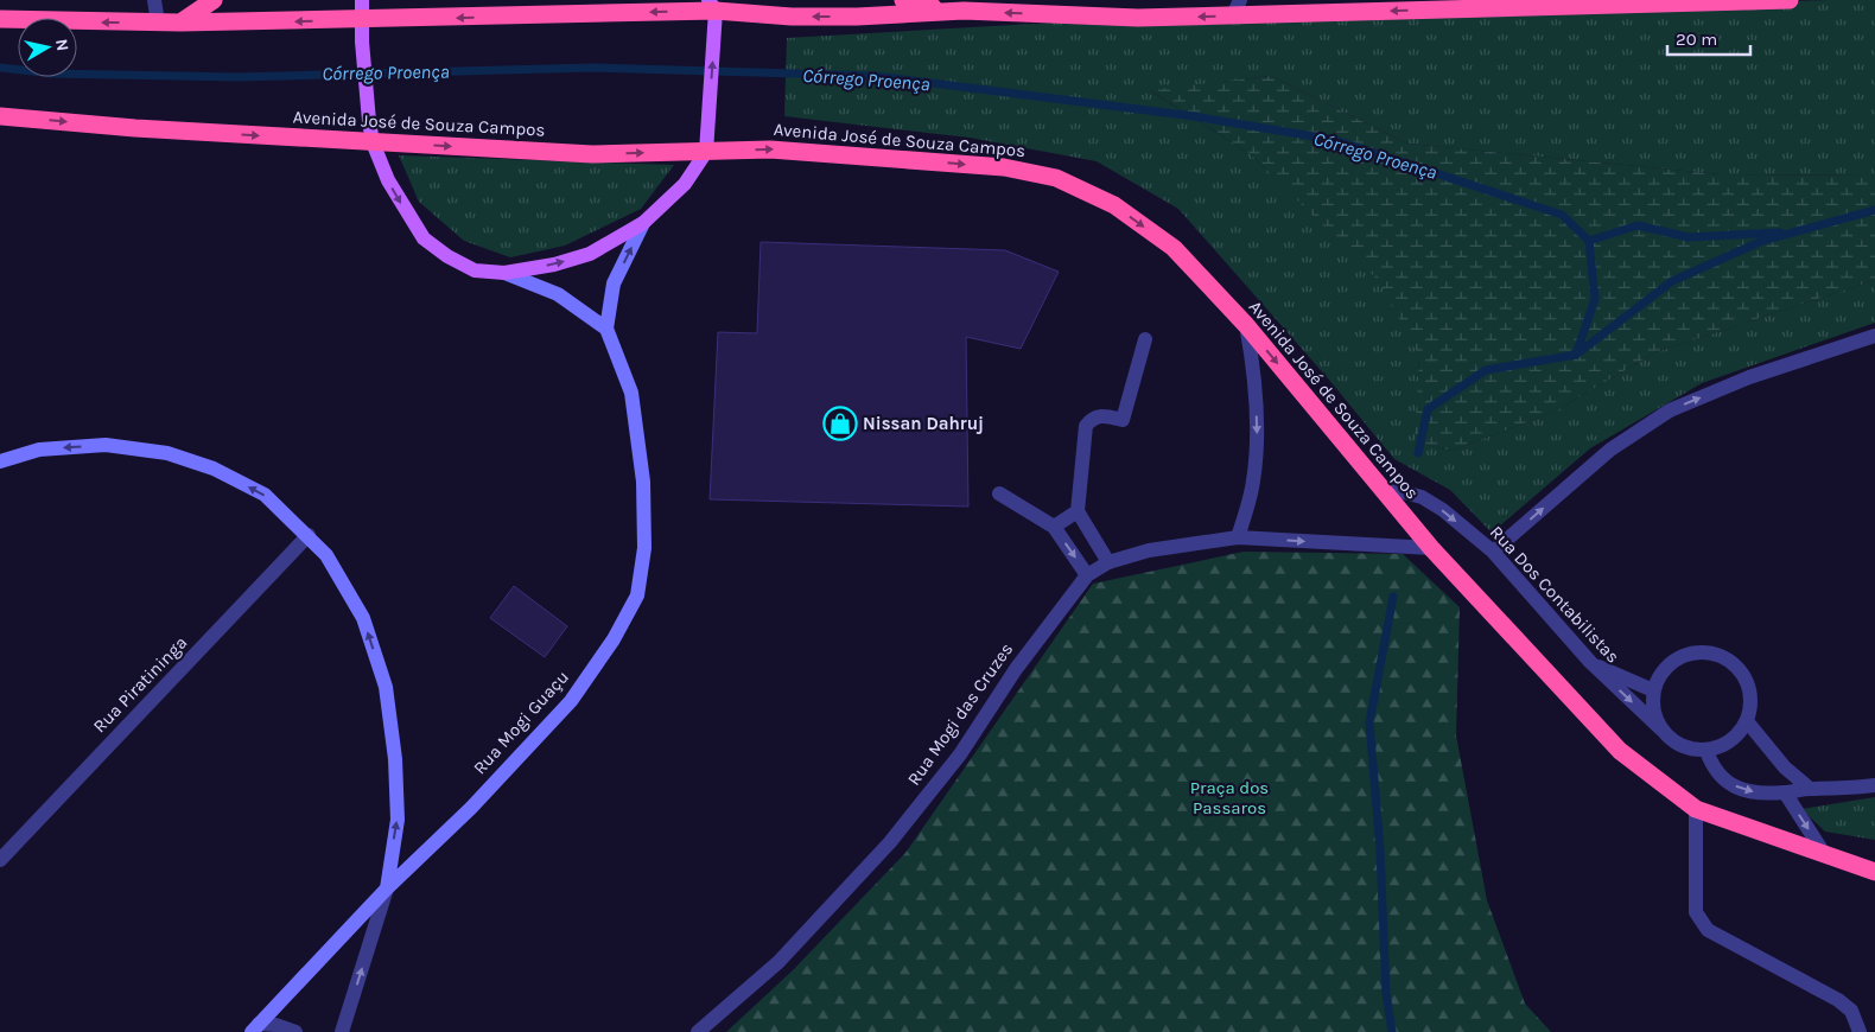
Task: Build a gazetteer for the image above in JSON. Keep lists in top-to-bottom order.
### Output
{
  "streets": {
    "highway": ["Avenida José de Souza Campos"],
    "main road": ["Rua Mogi Guaçu"],
    "street": ["Rua Dos Contabilistas", "Rua Piratininga", "Rua Mogi das Cruzes"]
  },
  "crossings": [
    ["Avenida José de Souza Campos", "Rua Dos Contabilistas"],
    ["Avenida José de Souza Campos", "Rua Mogi das Cruzes"]
  ],
  "one_way": ["Rua Dos Contabilistas"],
  "water": ["Córrego Proença"],
  "parks": ["Praça dos Passaros"],
  "places": {
    "shop": ["Nissan Dahruj"]
  },
  "scale_bar": "20 m",
  "north": "right"
}
